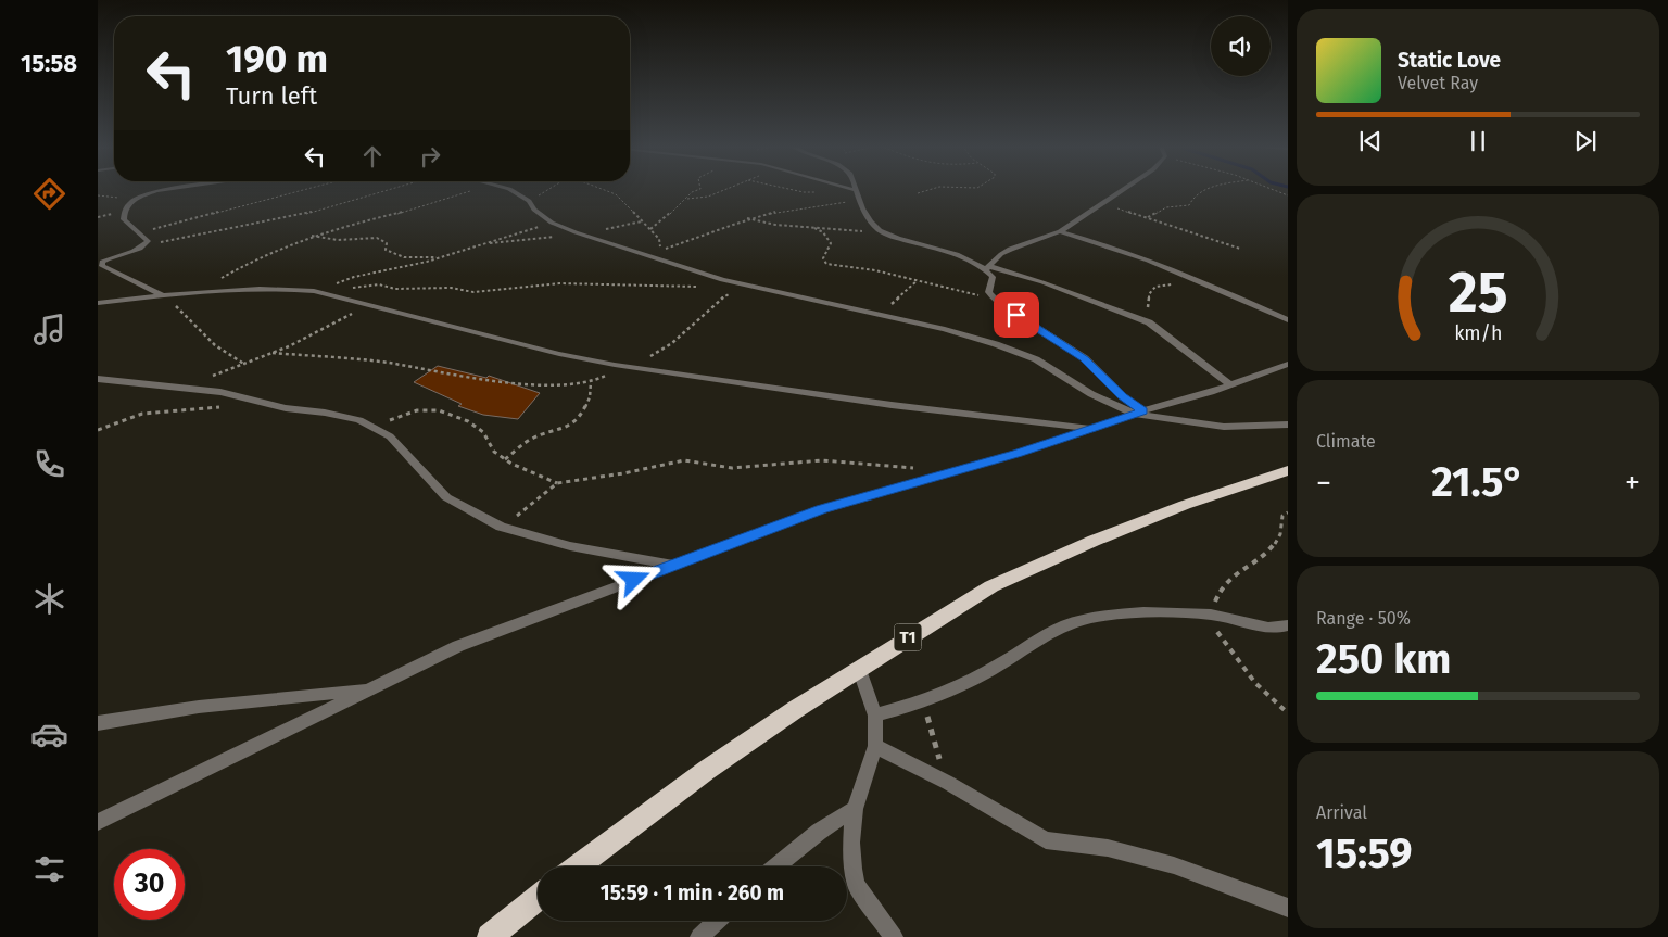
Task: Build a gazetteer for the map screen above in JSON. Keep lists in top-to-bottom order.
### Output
{
  "streets": {
    "highway": ["T1"]
  },
  "page": {
    "tabs": "15:58",
    "turn": ["190 m", "Turn left"],
    "song": ["Static Love", "Velvet Ray"],
    "tile": [
      "Climate",
      ["Range · 50%", "250 km"],
      ["Arrival", "15:59"]
    ],
    "heat": ["−", "21.5°", "+"],
    "limit": "30",
    "trip": "15:59 · 1 min · 260 m",
    "gauge": ["25", "km/h"]
  }
}
